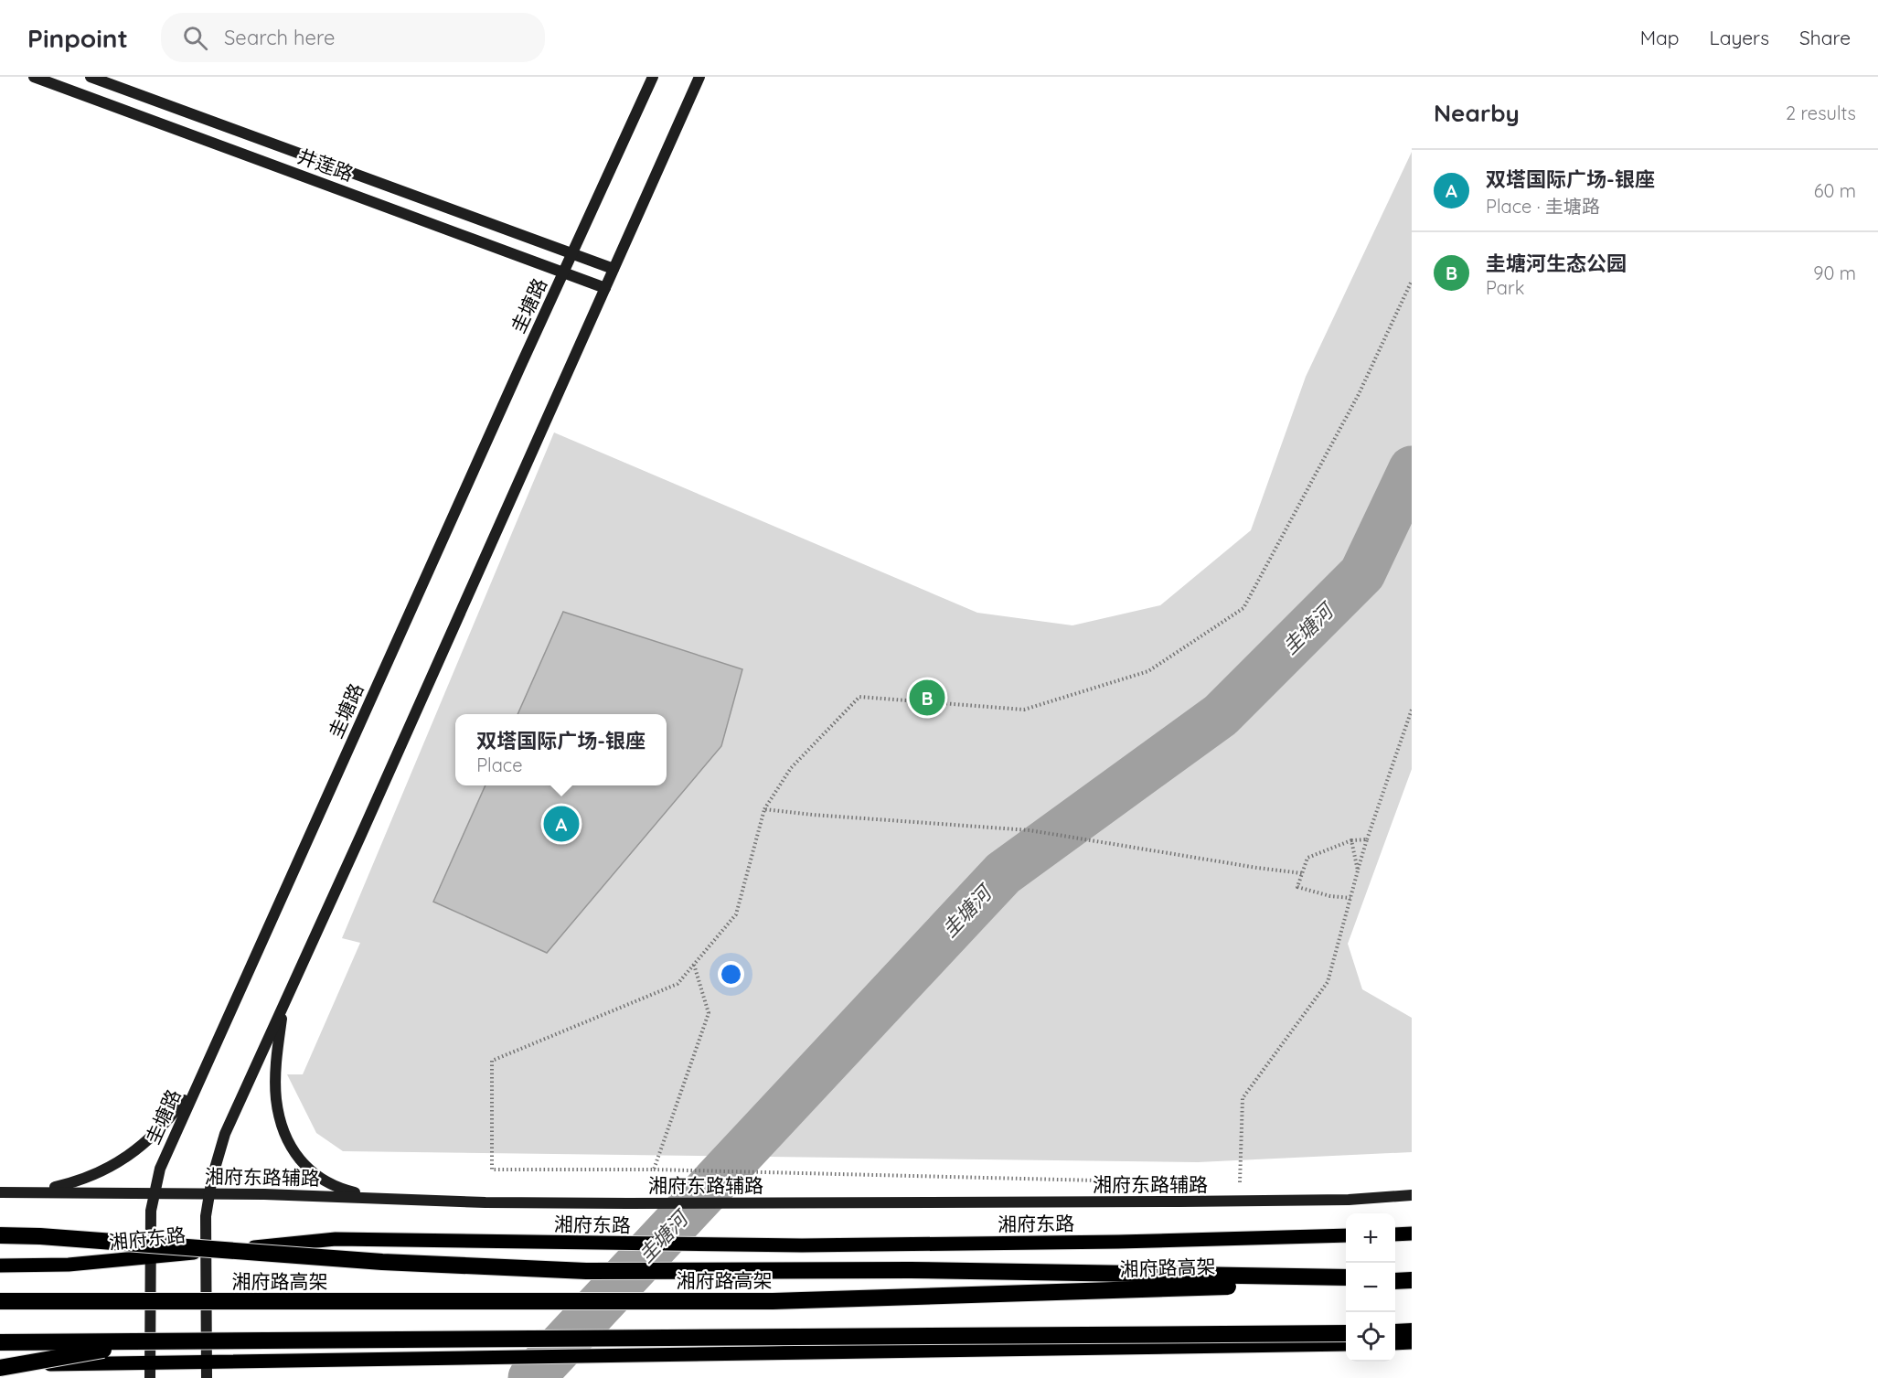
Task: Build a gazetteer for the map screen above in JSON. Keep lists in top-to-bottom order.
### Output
{
  "streets": {
    "highway": ["湘府路高架"],
    "main road": [
      "井莲路",
      "圭塘路",
      "湘府东路辅路",
      "湘府东路"
    ]
  },
  "crossings": [
    ["井莲路", "圭塘路"],
    ["圭塘路", "湘府东路辅路"],
    ["圭塘路", "湘府东路"]
  ],
  "water": ["圭塘河"],
  "page": {
    "header": "Pinpoint",
    "search": "Search here",
    "nav": ["Map", "Layers", "Share"],
    "heading": ["Nearby", "2 results"],
    "list": [
      {
        "mark": "A",
        "name": "双塔国际广场-银座",
        "note": "Place · 圭塘路",
        "value": "60 m"
      },
      {
        "mark": "B",
        "name": "圭塘河生态公园",
        "note": "Park",
        "value": "90 m"
      }
    ],
    "pins": ["B", "A"],
    "popup": ["双塔国际广场-银座", "Place"],
    "map_buttons": ["+", "−"]
  }
}
